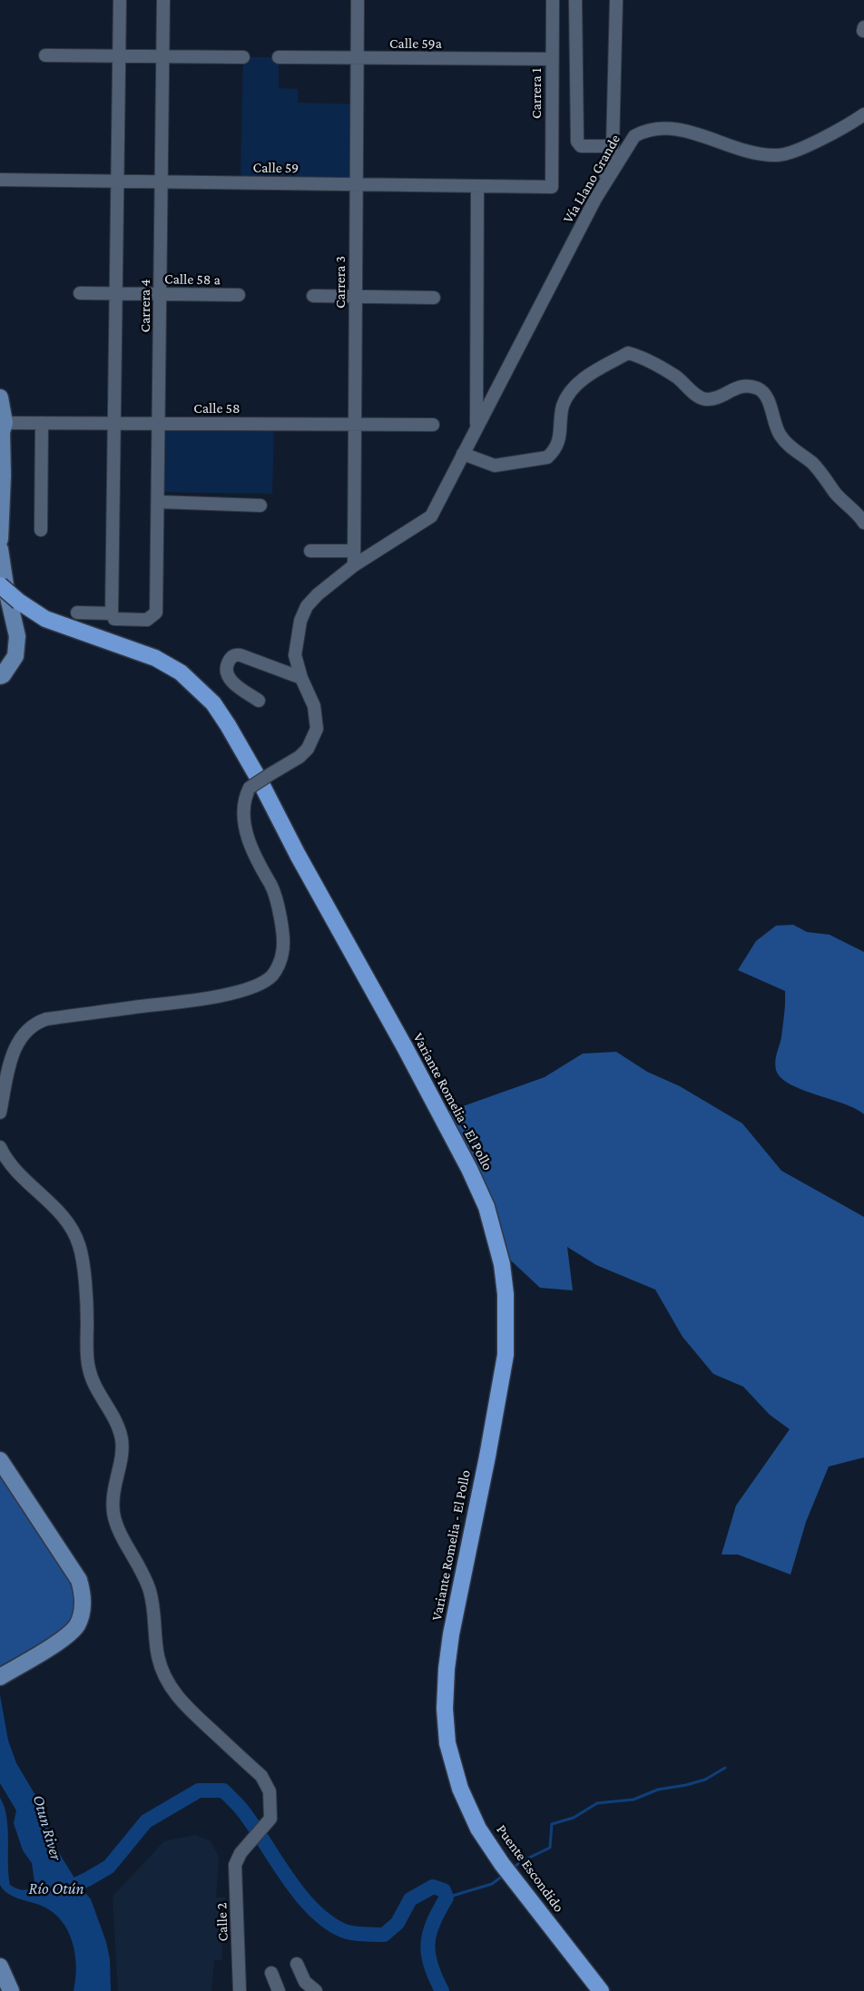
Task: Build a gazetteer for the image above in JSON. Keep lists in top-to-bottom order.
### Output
{
  "streets": {
    "highway": ["Variante Romelia - El Pollo", "Puente Escondido"],
    "street": [
      "Calle 59a",
      "Carrera 1",
      "Calle 59",
      "Vía Llano Grande",
      "Calle 58 a",
      "Carrera 3",
      "Carrera 4",
      "Calle 58",
      "Calle 2"
    ]
  },
  "crossings": [
    ["Calle 59a", "Carrera 1"],
    ["Calle 59a", "Carrera 3"],
    ["Carrera 1", "Calle 59"],
    ["Calle 59", "Carrera 3"],
    ["Calle 59", "Carrera 4"],
    ["Vía Llano Grande", "Carrera 3"],
    ["Calle 58 a", "Carrera 4"],
    ["Carrera 3", "Calle 58"],
    ["Carrera 4", "Calle 58"],
    ["Variante Romelia - El Pollo", "Puente Escondido"]
  ],
  "water": ["Otun River", "Río Otún"]
}
